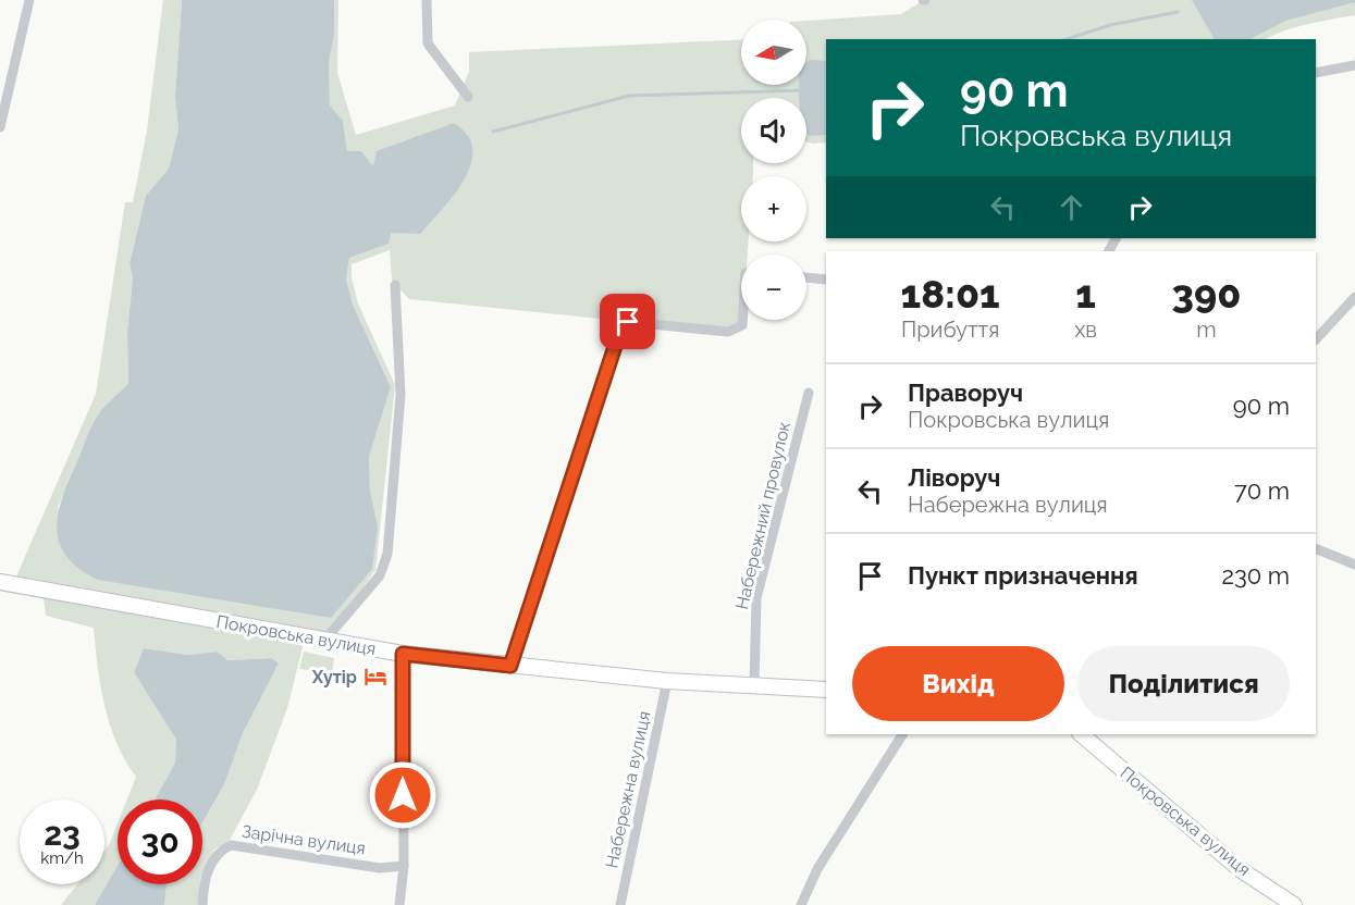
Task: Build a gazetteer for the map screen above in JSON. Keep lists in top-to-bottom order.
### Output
{
  "streets": {
    "street": [
      "Набережний провулок",
      "Покровська вулиця",
      "Набережна вулиця",
      "Зарічна вулиця"
    ]
  },
  "crossings": [
    ["Набережний провулок", "Покровська вулиця"],
    ["Покровська вулиця", "Набережна вулиця"]
  ],
  "places": {
    "hotel": ["Хутір"]
  },
  "north": "left",
  "page": {
    "map_buttons": ["+", "−"],
    "turn": ["90 m", "Покровська вулиця"],
    "eta": [
      "18:01",
      "Прибуття",
      "1",
      "хв",
      "390",
      "m"
    ],
    "list": [
      {
        "name": "Праворуч",
        "note": "Покровська вулиця",
        "value": "90 m"
      },
      {
        "name": "Ліворуч",
        "note": "Набережна вулиця",
        "value": "70 m"
      },
      {
        "name": "Пункт призначення",
        "value": "230 m"
      }
    ],
    "buttons": ["Вихід", "Поділитися"],
    "speed": "23 km/h",
    "limit": "30"
  }
}
